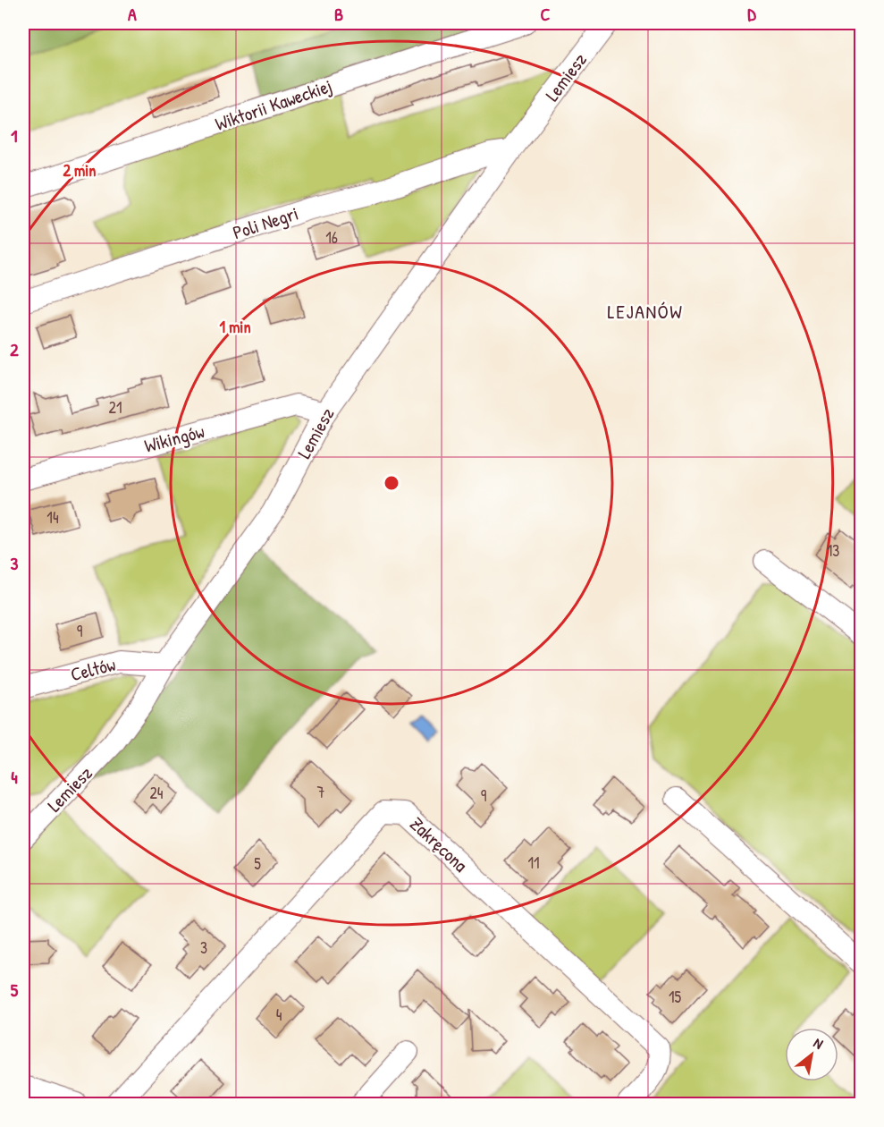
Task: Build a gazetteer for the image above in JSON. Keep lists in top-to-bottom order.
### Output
{
  "streets": {
    "street": [
      "Lemiesz",
      "Wiktorii Kaweckiej",
      "Poli Negri",
      "Wikingów",
      "Celtów",
      "Zakręcona"
    ]
  },
  "crossings": [
    ["Lemiesz", "Poli Negri"],
    ["Lemiesz", "Wikingów"],
    ["Lemiesz", "Celtów"]
  ],
  "districts": ["LEJANÓW"],
  "house_numbers": [
    "16",
    "21",
    "14",
    "13",
    "9",
    "7",
    "24",
    "9",
    "11",
    "5",
    "3",
    "15",
    "4"
  ],
  "north": "top right",
  "grid": {
    "columns": [
      "A",
      "B",
      "C",
      "D"
    ],
    "rows": [
      "1",
      "2",
      "3",
      "4",
      "5"
    ]
  },
  "rings": ["2 min", "1 min"]
}
